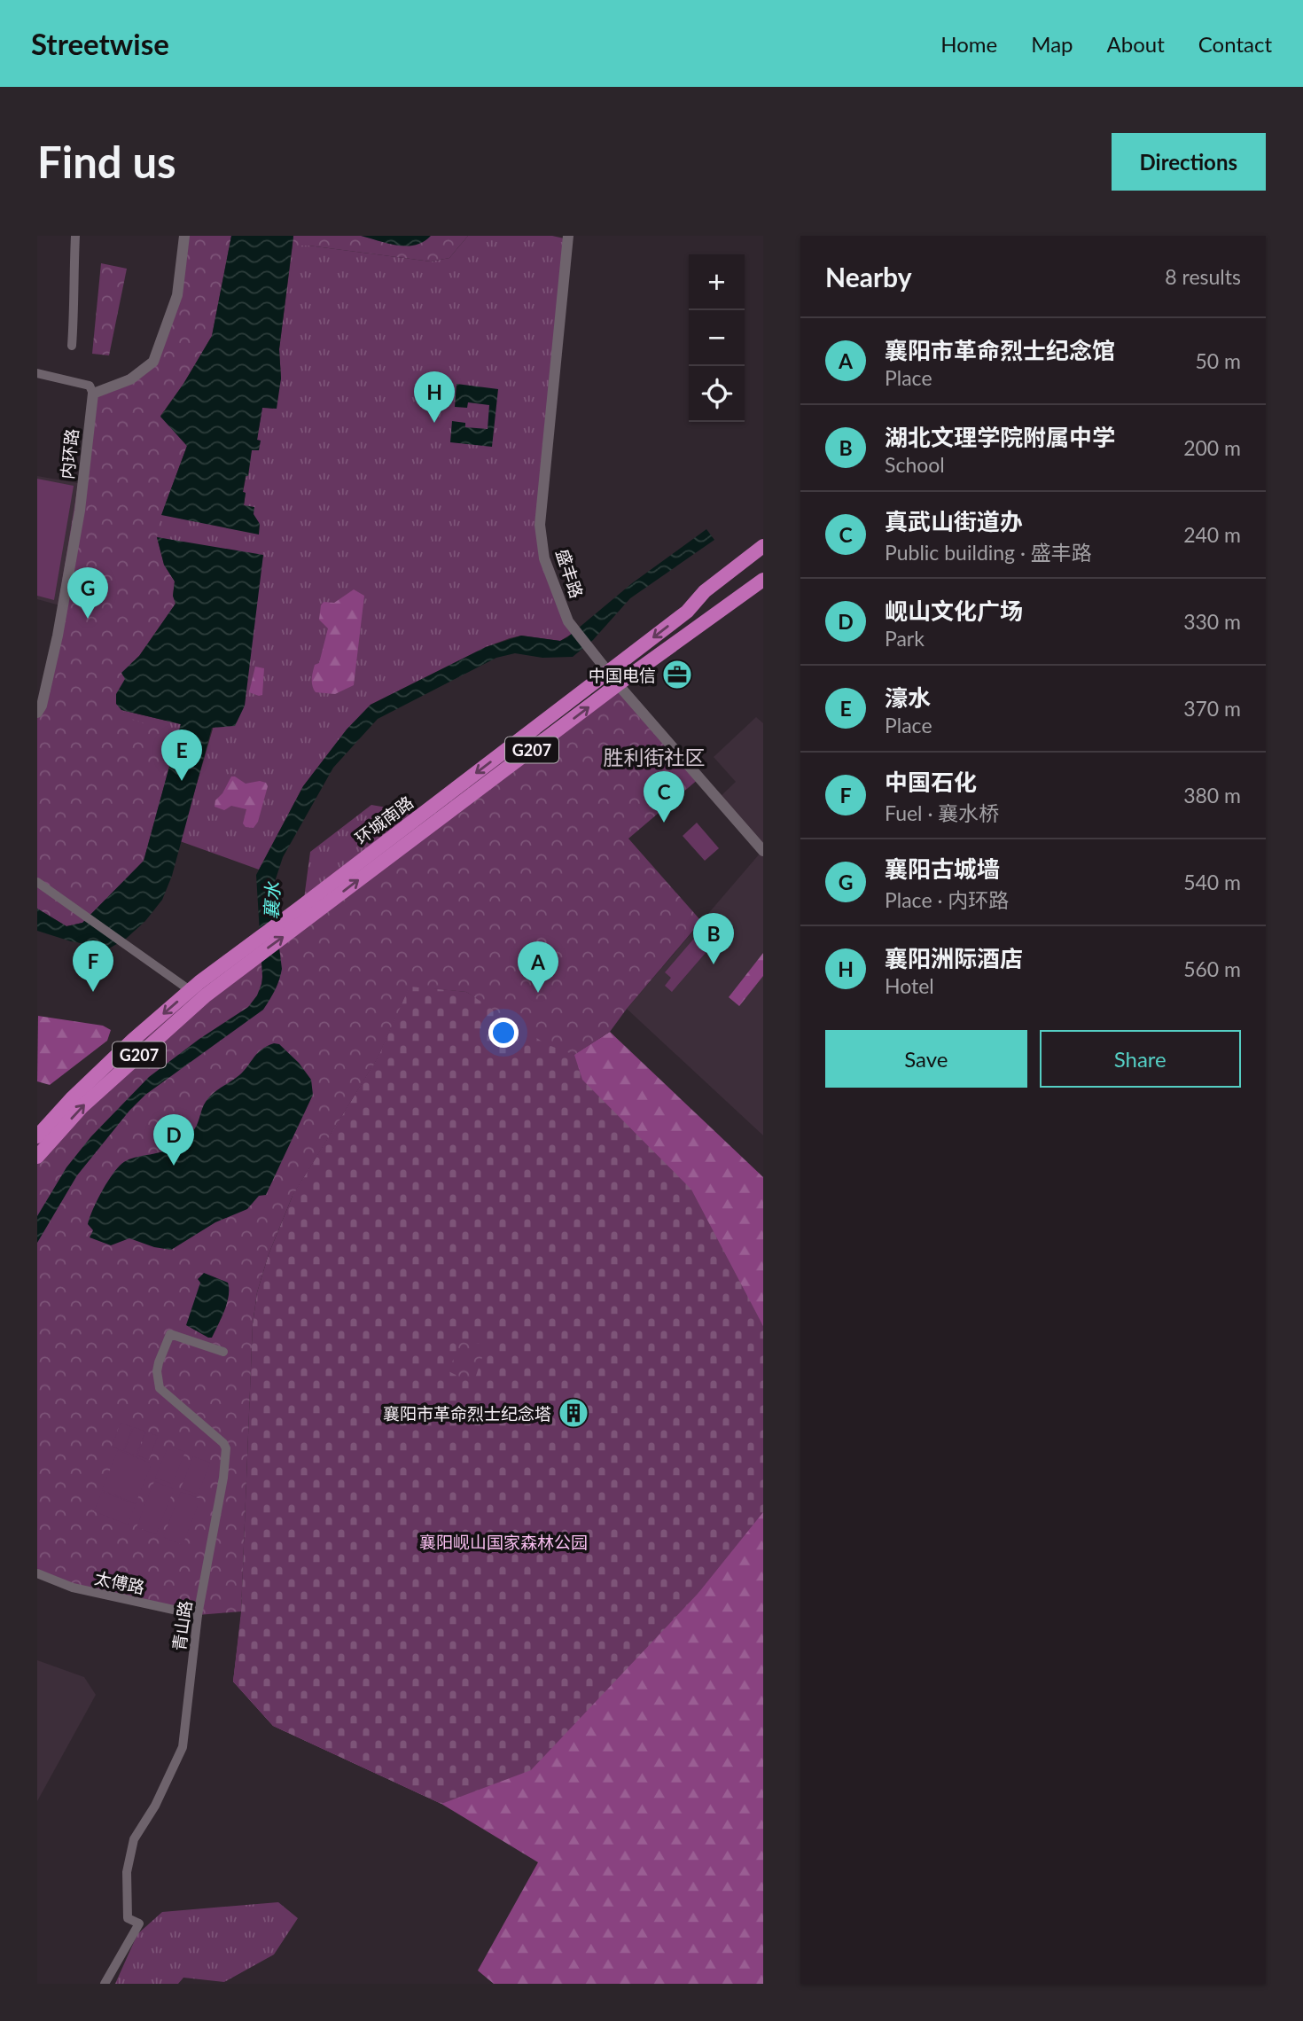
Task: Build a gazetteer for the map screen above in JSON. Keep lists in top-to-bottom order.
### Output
{
  "streets": {
    "highway": ["G207", "环城南路"],
    "street": [
      "内环路",
      "盛丰路",
      "太傅路",
      "青山路"
    ]
  },
  "crossings": [
    ["盛丰路", "环城南路"],
    ["G207", "环城南路"],
    ["太傅路", "青山路"]
  ],
  "districts": ["胜利街社区"],
  "water": ["襄水"],
  "parks": ["襄阳岘山国家森林公园"],
  "places": {
    "office": ["中国电信"],
    "building": ["襄阳市革命烈士纪念塔"]
  },
  "page": {
    "header": "Streetwise",
    "nav": [
      "Home",
      "Map",
      "About",
      "Contact"
    ],
    "buttons": [
      "Directions",
      ["Save", "Share"]
    ],
    "title": "Find us",
    "heading": ["Nearby", "8 results"],
    "map_buttons": ["+", "−"],
    "list": [
      {
        "mark": "A",
        "name": "襄阳市革命烈士纪念馆",
        "note": "Place",
        "value": "50 m"
      },
      {
        "mark": "B",
        "name": "湖北文理学院附属中学",
        "note": "School",
        "value": "200 m"
      },
      {
        "mark": "C",
        "name": "真武山街道办",
        "note": "Public building · 盛丰路",
        "value": "240 m"
      },
      {
        "mark": "D",
        "name": "岘山文化广场",
        "note": "Park",
        "value": "330 m"
      },
      {
        "mark": "E",
        "name": "濠水",
        "note": "Place",
        "value": "370 m"
      },
      {
        "mark": "F",
        "name": "中国石化",
        "note": "Fuel · 襄水桥",
        "value": "380 m"
      },
      {
        "mark": "G",
        "name": "襄阳古城墙",
        "note": "Place · 内环路",
        "value": "540 m"
      },
      {
        "mark": "H",
        "name": "襄阳洲际酒店",
        "note": "Hotel",
        "value": "560 m"
      }
    ],
    "pins": [
      "H",
      "G",
      "E",
      "C",
      "B",
      "F",
      "A",
      "D"
    ]
  }
}
